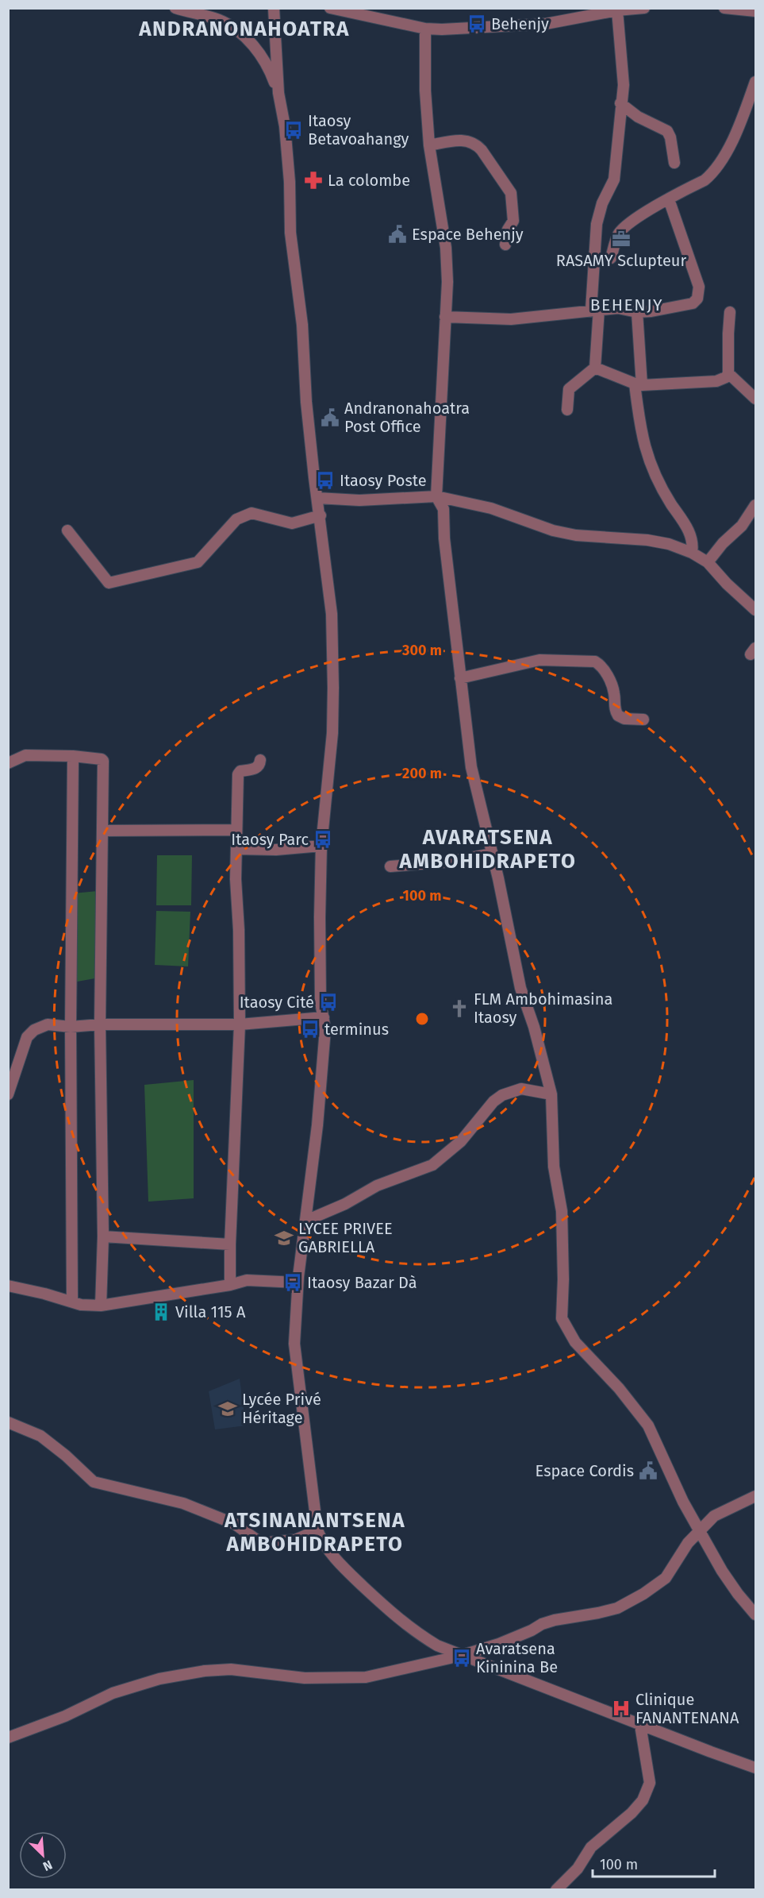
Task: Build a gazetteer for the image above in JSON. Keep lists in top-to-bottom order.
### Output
{
  "districts": [
    "ANDRANONAHOATRA",
    "BEHENJY",
    "AVARATSENA AMBOHIDRAPETO",
    "ATSINANANTSENA AMBOHIDRAPETO"
  ],
  "places": {
    "bus stop": [
      "Behenjy",
      "Itaosy Betavoahangy",
      "Itaosy Poste",
      "Itaosy Parc",
      "Itaosy Cité",
      "terminus",
      "Itaosy Bazar Dà",
      "Avaratsena Kininina Be"
    ],
    "pharmacy": ["La colombe"],
    "public building": ["Espace Behenjy", "Andranonahoatra Post Office", "Espace Cordis"],
    "office": ["RASAMY Sclupteur"],
    "church": ["FLM Ambohimasina Itaosy"],
    "school or university": ["LYCEE PRIVEE GABRIELLA", "Lycée Privé Héritage"],
    "building": ["Villa 115 A"],
    "hospital": ["Clinique FANANTENANA"]
  },
  "scale_bar": "100 m",
  "north": "bottom right",
  "rings": ["300 m", "200 m", "100 m"]
}
